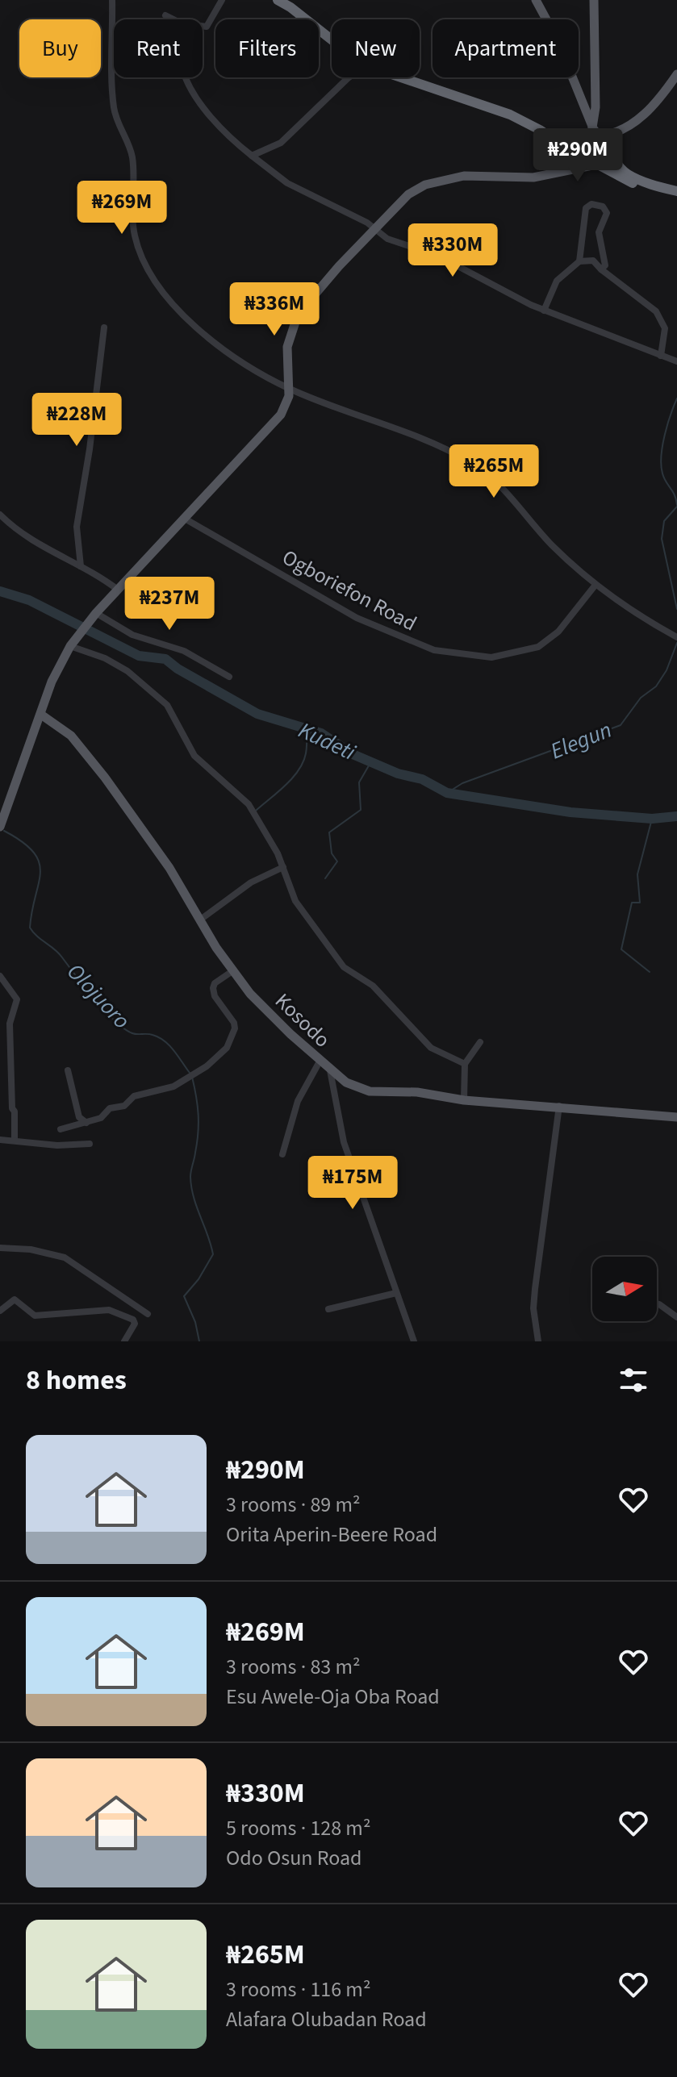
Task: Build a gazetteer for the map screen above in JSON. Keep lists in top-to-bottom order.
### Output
{
  "streets": {
    "main road": ["Kosodo"],
    "street": ["Ogboriefon Road"]
  },
  "water": ["Elegun", "Kudeti", "Olojuoro"],
  "north": "right",
  "page": {
    "chip": [
      "Buy",
      "Rent",
      "Filters",
      "New",
      "Apartment"
    ],
    "price": [
      "₦290M",
      "₦269M",
      "₦330M",
      "₦336M",
      "₦228M",
      "₦265M",
      "₦237M",
      "₦175M"
    ],
    "heading": "8 homes",
    "list": [
      {
        "name": "₦290M",
        "note": "3 rooms · 89 m² · Orita Aperin-Beere Road"
      },
      {
        "name": "₦269M",
        "note": "3 rooms · 83 m² · Esu Awele-Oja Oba Road"
      },
      {
        "name": "₦330M",
        "note": "5 rooms · 128 m² · Odo Osun Road"
      },
      {
        "name": "₦265M",
        "note": "3 rooms · 116 m² · Alafara Olubadan Road"
      }
    ]
  }
}
